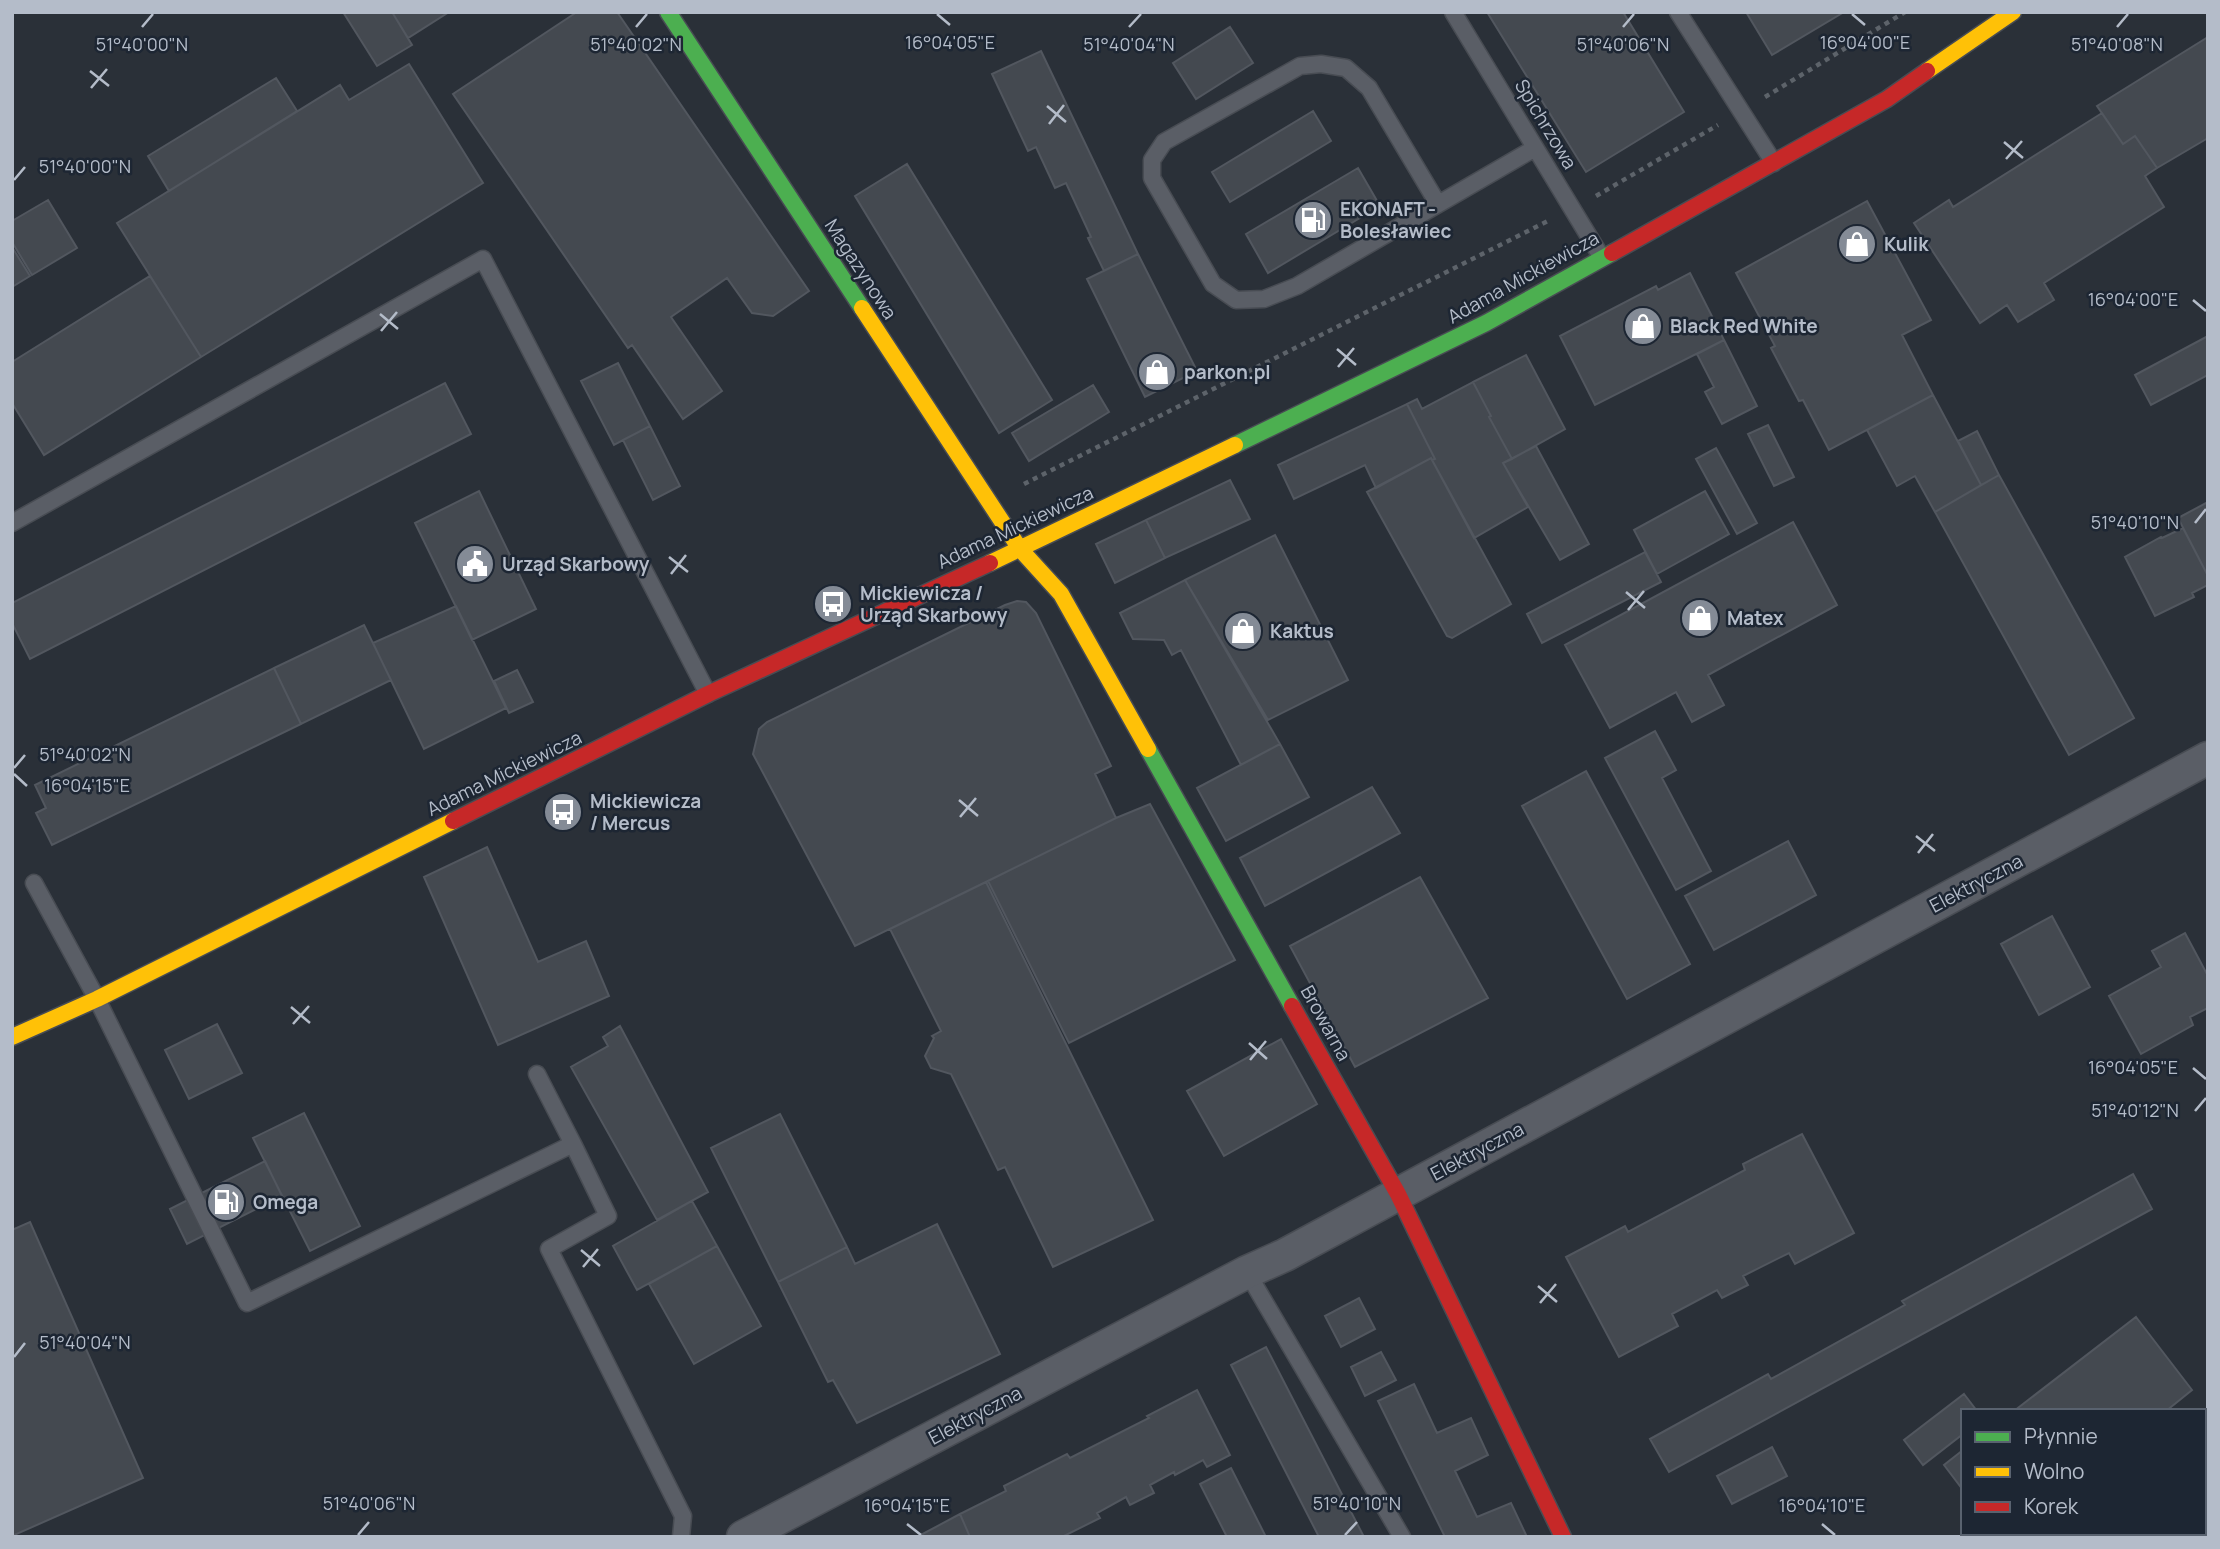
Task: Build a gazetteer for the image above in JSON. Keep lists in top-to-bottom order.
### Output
{
  "streets": {
    "street": [
      "Magazynowa",
      "Adama Mickiewicza",
      "Elektryczna",
      "Browarna"
    ],
    "lane": ["Spichrzowa"]
  },
  "crossings": [
    ["Spichrzowa", "Adama Mickiewicza"],
    ["Magazynowa", "Adama Mickiewicza"],
    ["Magazynowa", "Browarna"],
    ["Adama Mickiewicza", "Browarna"],
    ["Elektryczna", "Browarna"]
  ],
  "places": {
    "fuel station": ["EKONAFT - Bolesławiec", "Omega"],
    "shop": [
      "Kulik",
      "Black Red White",
      "parkon.pl",
      "Matex",
      "Kaktus"
    ],
    "public building": ["Urząd Skarbowy"],
    "bus stop": ["Mickiewicza / Urząd Skarbowy", "Mickiewicza / Mercus"]
  },
  "legend": ["Płynnie", "Wolno", "Korek"],
  "coordinates": [
    "16°04'05\"E",
    "16°04'00\"E",
    "51°40'00\"N",
    "51°40'02\"N",
    "51°40'04\"N",
    "51°40'06\"N",
    "51°40'08\"N",
    "51°40'10\"N",
    "16°04'15\"E",
    "51°40'12\"N",
    "16°04'10\"E"
  ]
}
